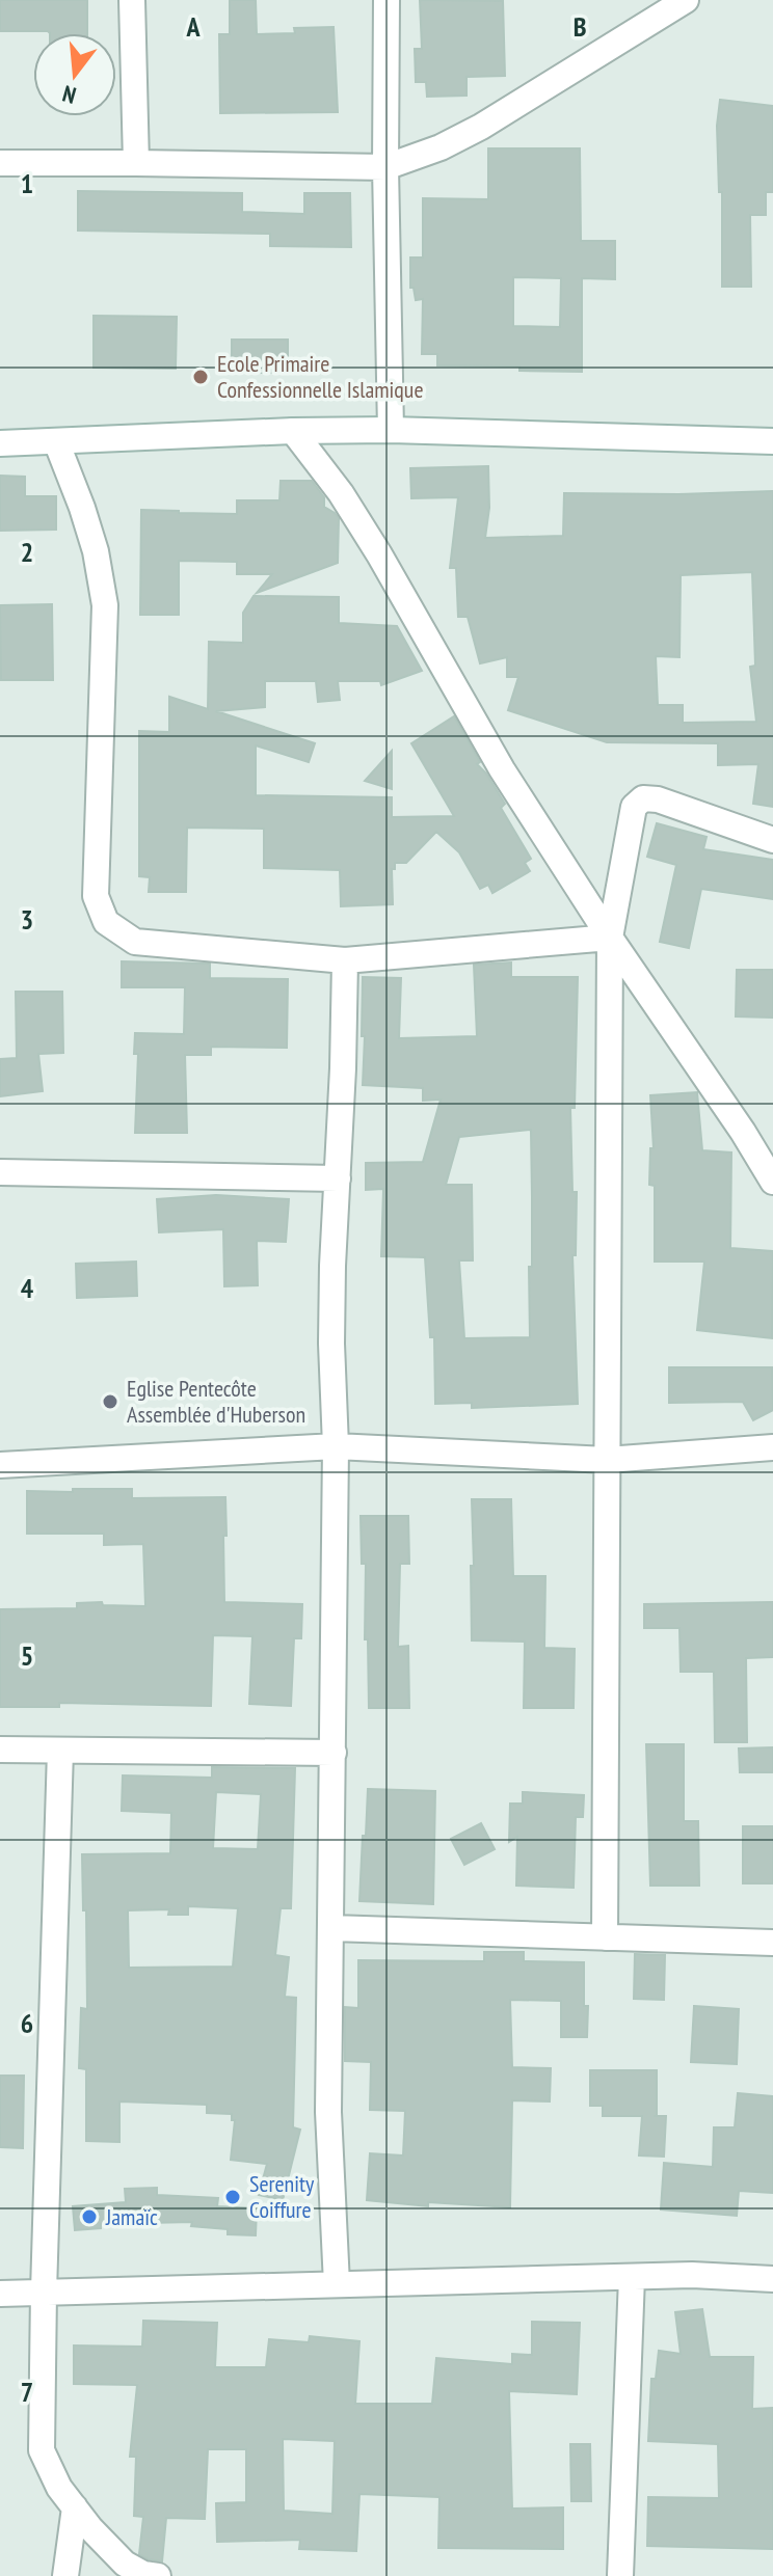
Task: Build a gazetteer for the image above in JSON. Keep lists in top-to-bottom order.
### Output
{
  "places": [
    "Ecole Primaire Confessionnelle Islamique",
    "Eglise Pentecôte Assemblée d'Huberson",
    "Serenity Coiffure",
    "Jamaïc"
  ],
  "north": "bottom",
  "grid": {
    "columns": ["A", "B"],
    "rows": [
      "1",
      "2",
      "3",
      "4",
      "5",
      "6",
      "7"
    ]
  }
}
